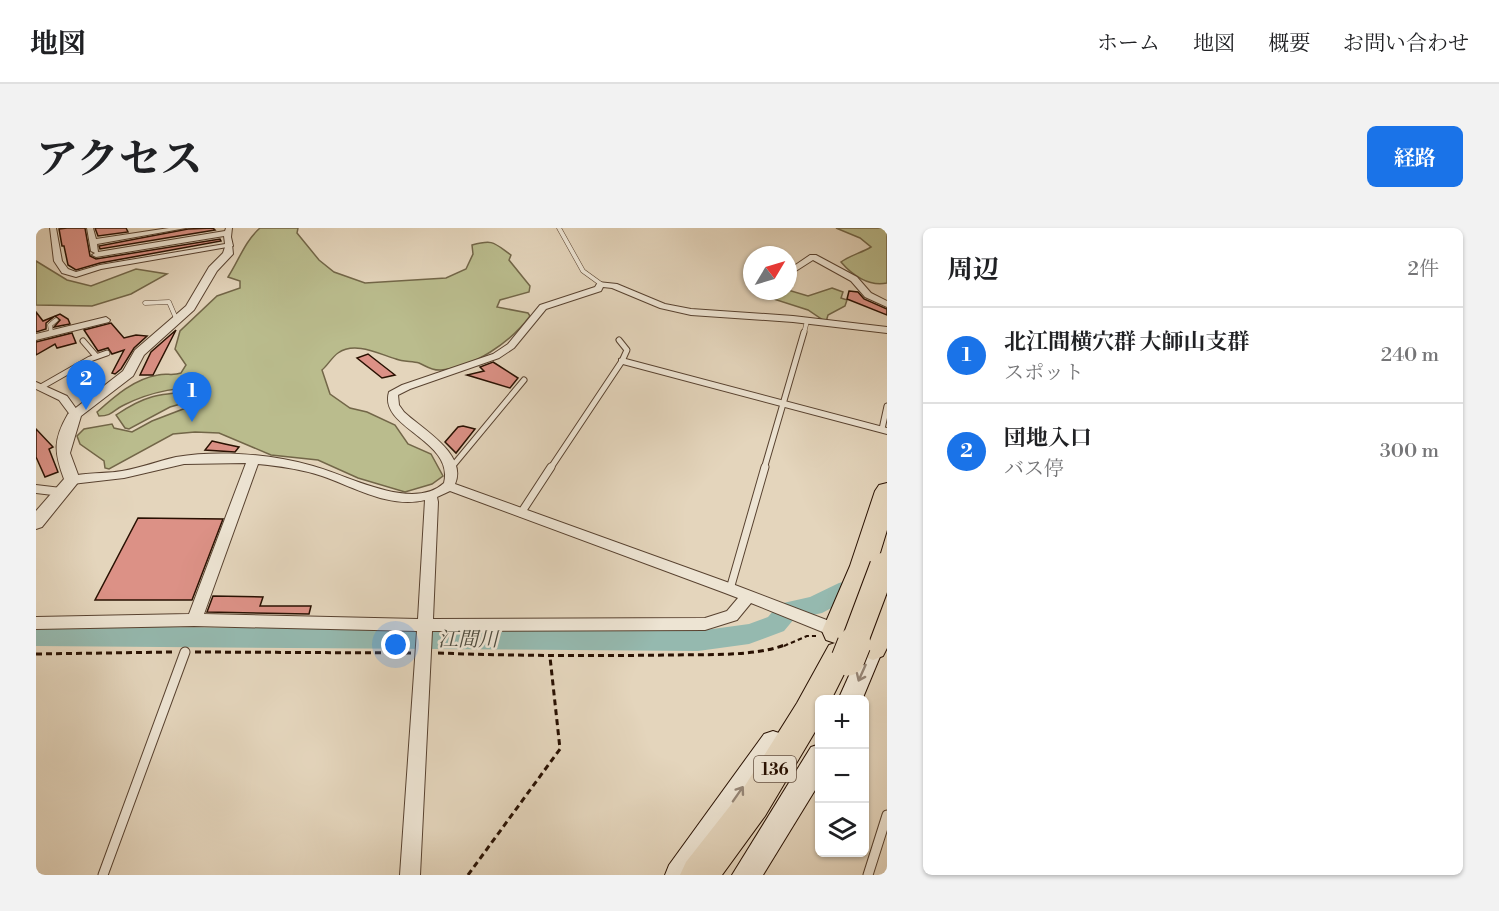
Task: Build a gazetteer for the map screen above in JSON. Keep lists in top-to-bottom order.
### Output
{
  "streets": {
    "highway": ["136"]
  },
  "water": ["江間川"],
  "north": "top right",
  "page": {
    "header": "地図",
    "nav": [
      "ホーム",
      "地図",
      "概要",
      "お問い合わせ"
    ],
    "title": "アクセス",
    "buttons": "経路",
    "heading": ["周辺", "2件"],
    "list": [
      {
        "mark": "1",
        "name": "北江間横穴群 大師山支群",
        "note": "スポット",
        "value": "240 m"
      },
      {
        "mark": "2",
        "name": "団地入口",
        "note": "バス停",
        "value": "300 m"
      }
    ],
    "pins": ["2", "1"],
    "map_buttons": ["+", "−"]
  }
}
